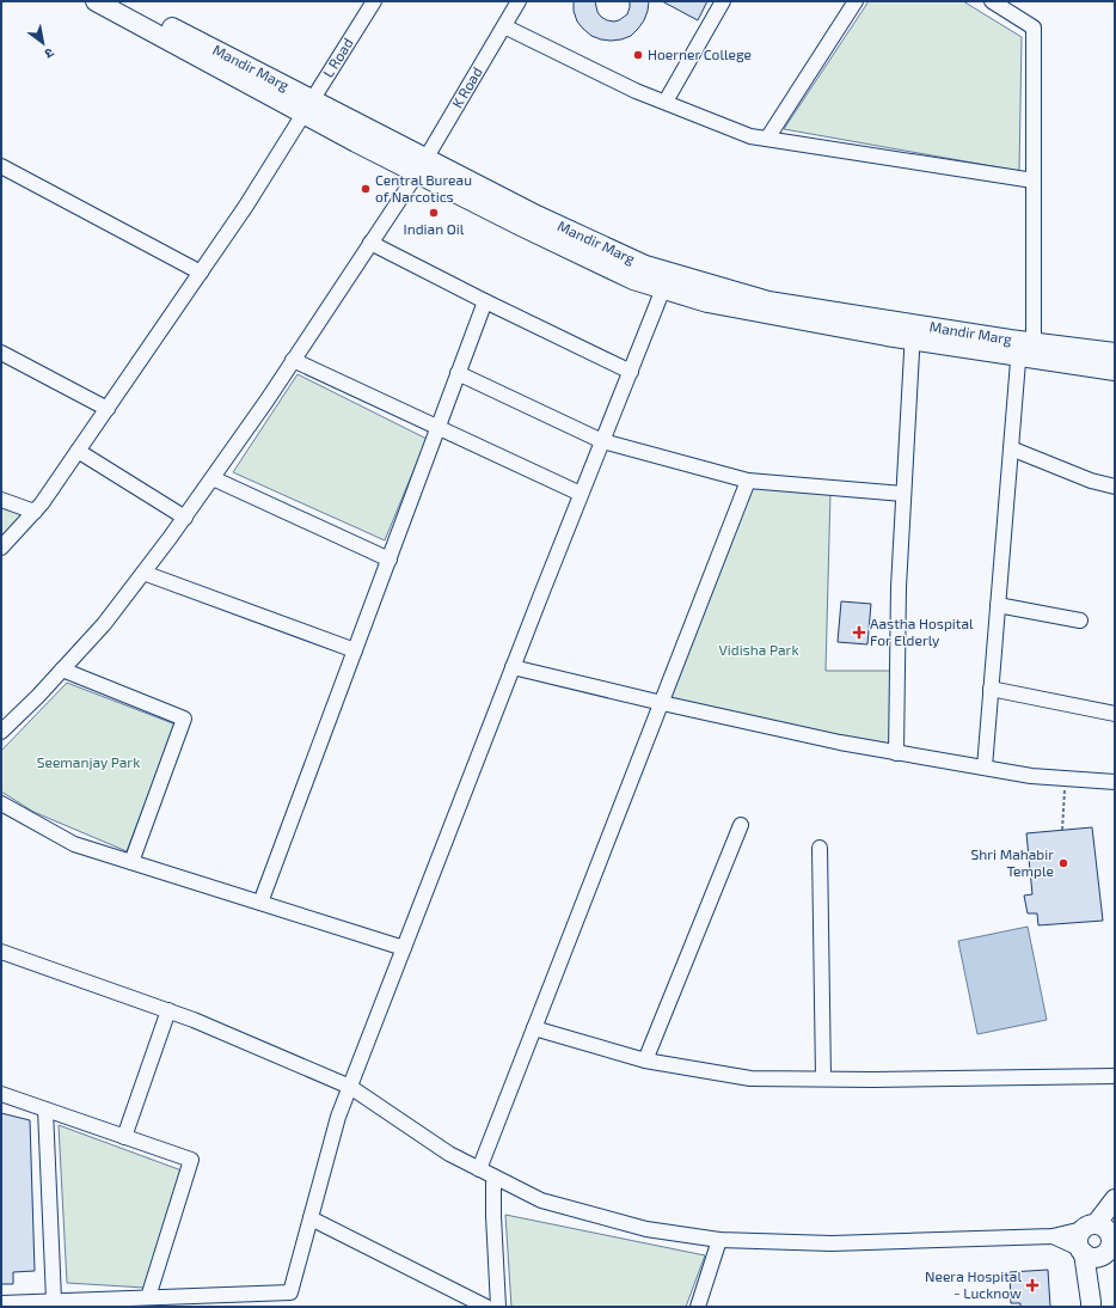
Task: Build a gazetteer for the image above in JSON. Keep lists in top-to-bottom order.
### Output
{
  "streets": {
    "main road": ["Mandir Marg"],
    "street": ["L Road", "K Road"]
  },
  "crossings": [
    ["L Road", "Mandir Marg"]
  ],
  "parks": ["Vidisha Park", "Seemanjay Park"],
  "places": {
    "other": [
      "Hoerner College",
      "Central Bureau of Narcotics",
      "Indian Oil",
      "Shri Mahabir Temple"
    ],
    "health": ["Aastha Hospital For Elderly", "Neera Hospital - Lucknow"]
  },
  "north": "bottom right"
}
